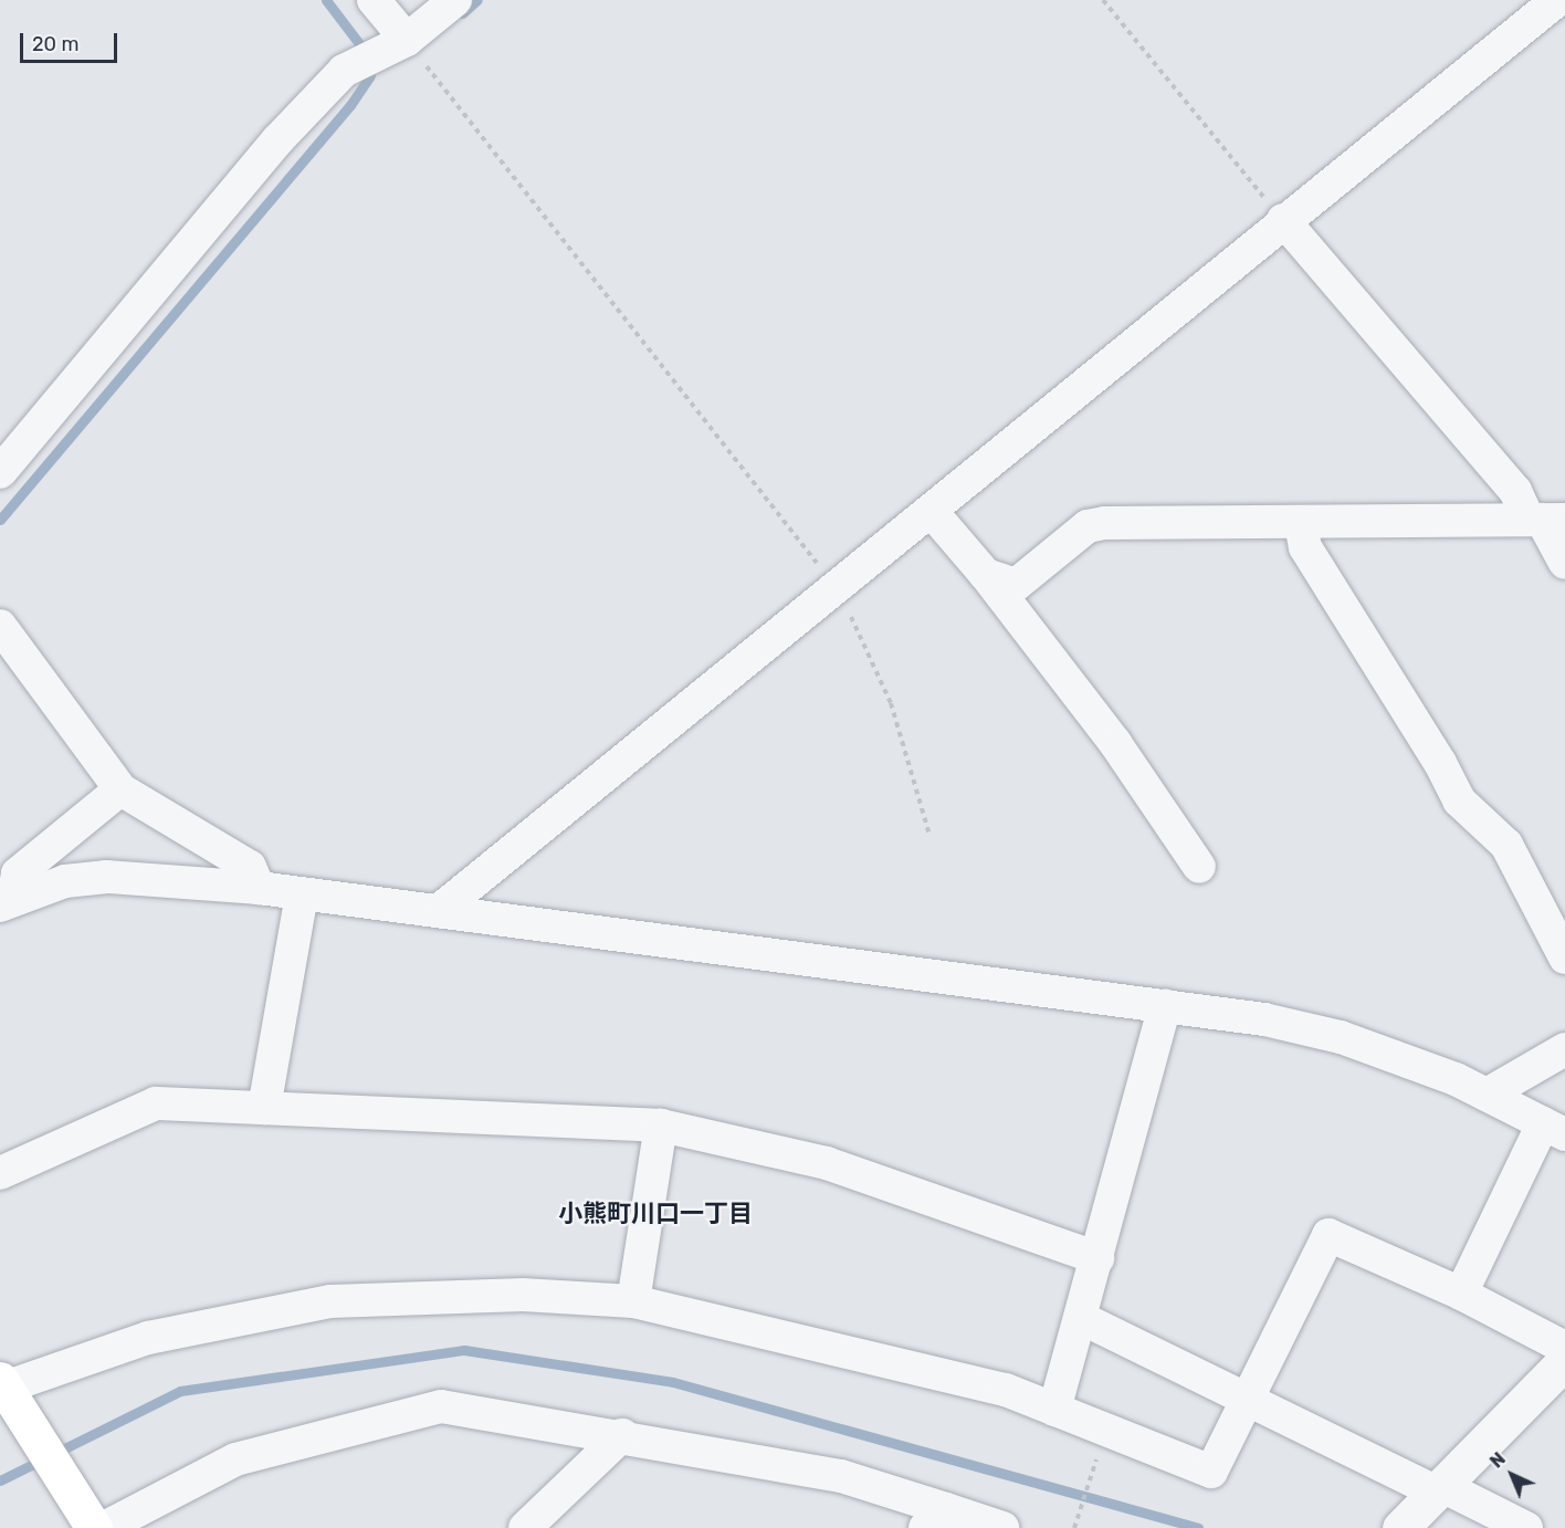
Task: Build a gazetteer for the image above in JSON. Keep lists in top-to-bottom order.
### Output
{
  "districts": ["小熊町川口一丁目"],
  "scale_bar": "20 m",
  "north": "top left"
}
